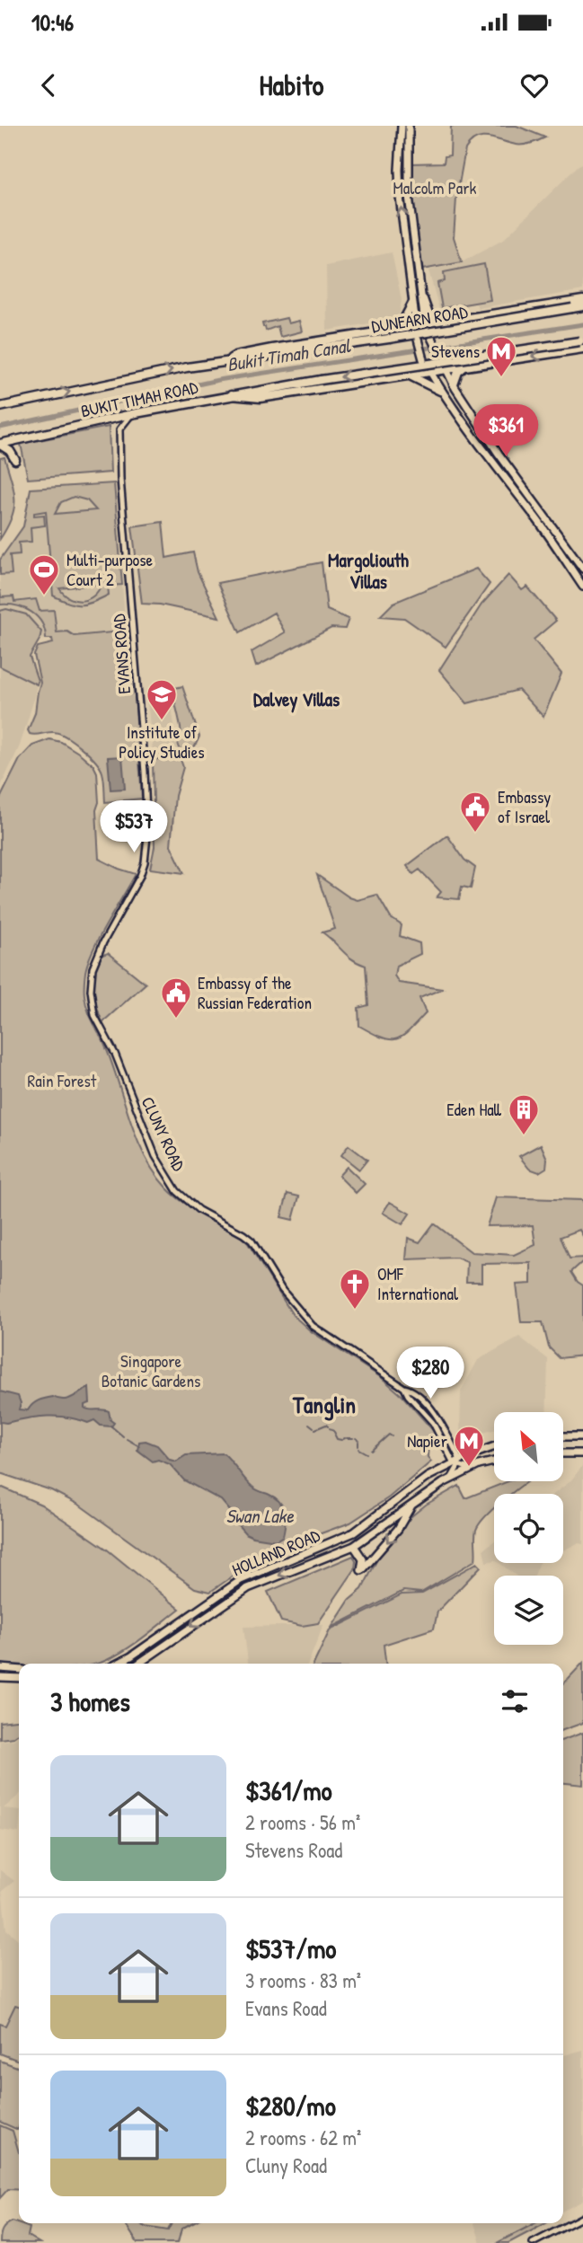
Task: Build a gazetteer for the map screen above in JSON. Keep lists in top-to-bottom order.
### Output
{
  "streets": {
    "highway": ["DUNEARN ROAD", "BUKIT TIMAH ROAD"],
    "main road": ["HOLLAND ROAD"],
    "street": ["EVANS ROAD", "CLUNY ROAD"]
  },
  "crossings": [
    ["EVANS ROAD", "CLUNY ROAD"],
    ["CLUNY ROAD", "HOLLAND ROAD"]
  ],
  "one_way": ["DUNEARN ROAD"],
  "districts": ["Margoliouth Villas", "Dalvey Villas", "Tanglin"],
  "water": ["Bukit Timah Canal", "Swan Lake"],
  "parks": ["Malcolm Park", "Rain Forest", "Singapore Botanic Gardens"],
  "places": {
    "metro station": ["Stevens", "Napier"],
    "sports": ["Multi-purpose Court 2"],
    "school or university": ["Institute of Policy Studies"],
    "public building": ["Embassy of Israel", "Embassy of the Russian Federation"],
    "building": ["Eden Hall"],
    "church": ["OMF International"]
  },
  "north": "top left",
  "page": {
    "status": "10:46",
    "header": "Habito",
    "price": ["$361", "$537", "$280"],
    "heading": "3 homes",
    "list": [
      {
        "name": "$361/mo",
        "note": "2 rooms · 56 m² · Stevens Road"
      },
      {
        "name": "$537/mo",
        "note": "3 rooms · 83 m² · Evans Road"
      },
      {
        "name": "$280/mo",
        "note": "2 rooms · 62 m² · Cluny Road"
      }
    ]
  }
}
